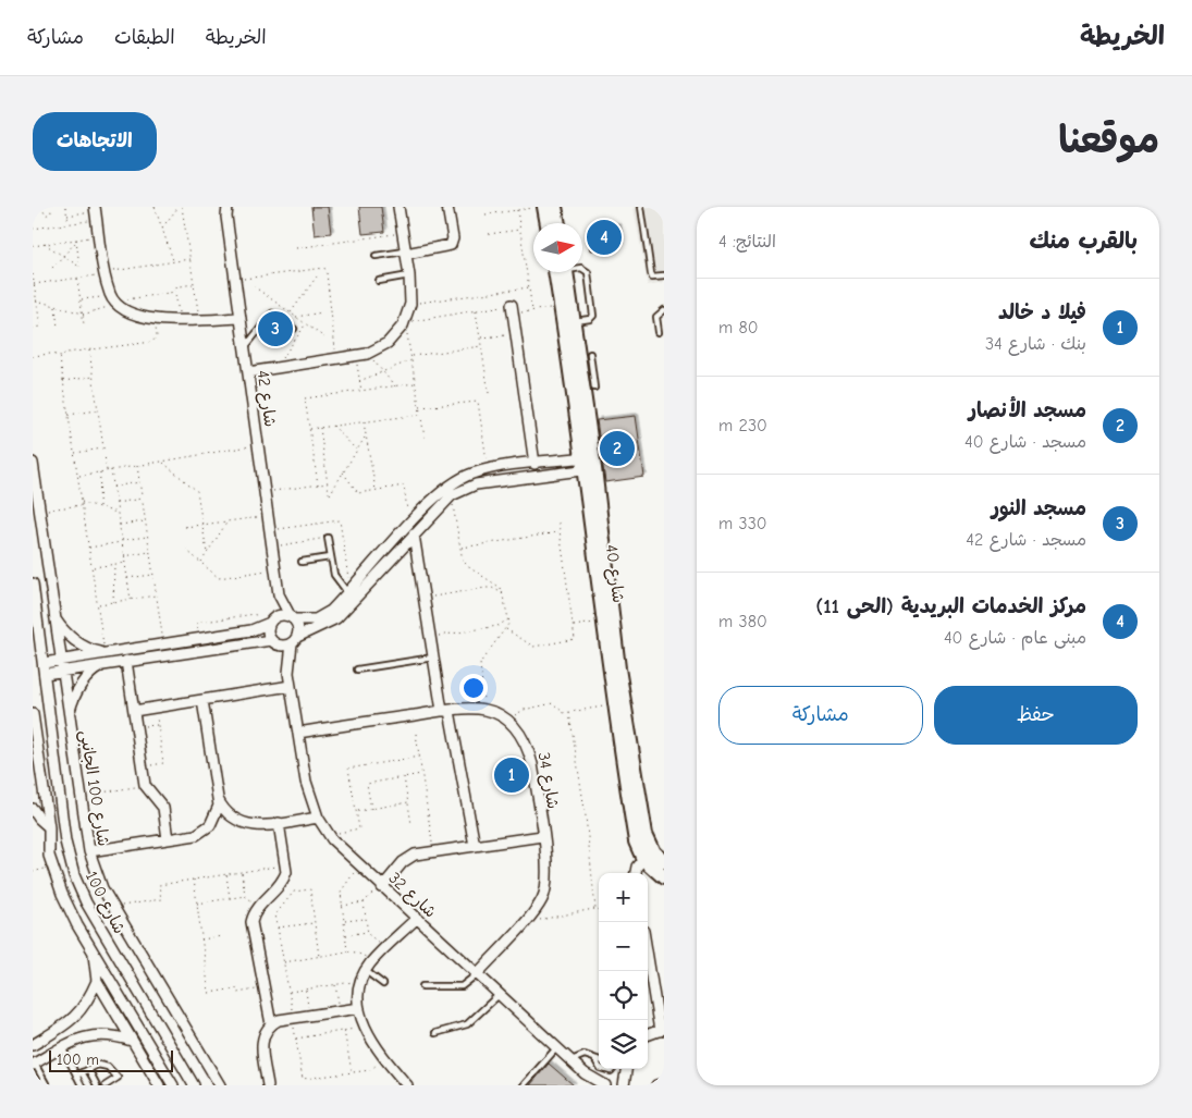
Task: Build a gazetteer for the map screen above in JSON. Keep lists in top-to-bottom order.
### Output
{
  "streets": {
    "street": [
      "شارع 42",
      "شارع 40",
      "شارع 34",
      "شارع 100 الجانبى",
      "شارع 32",
      "شارع 100"
    ]
  },
  "crossings": [
    ["شارع 42", "شارع 32"],
    ["شارع 34", "شارع 32"]
  ],
  "scale_bar": "100 m",
  "north": "right",
  "page": {
    "header": "الخريطة",
    "nav": ["الخريطة", "الطبقات", "مشاركة"],
    "title": "موقعنا",
    "buttons": [
      "الاتجاهات",
      ["حفظ", "مشاركة"]
    ],
    "heading": ["بالقرب منك", "النتائج: 4"],
    "pins": [
      "4",
      "3",
      "2",
      "1"
    ],
    "list": [
      {
        "mark": "1",
        "name": "فيلا د خالد",
        "note": "بنك · شارع 34",
        "value": "80 m"
      },
      {
        "mark": "2",
        "name": "مسجد الأنصار",
        "note": "مسجد · شارع 40",
        "value": "230 m"
      },
      {
        "mark": "3",
        "name": "مسجد النور",
        "note": "مسجد · شارع 42",
        "value": "330 m"
      },
      {
        "mark": "4",
        "name": "مركز الخدمات البريدية (الحى 11)",
        "note": "مبنى عام · شارع 40",
        "value": "380 m"
      }
    ],
    "map_buttons": ["+", "−"],
    "scale": "100 m"
  }
}
